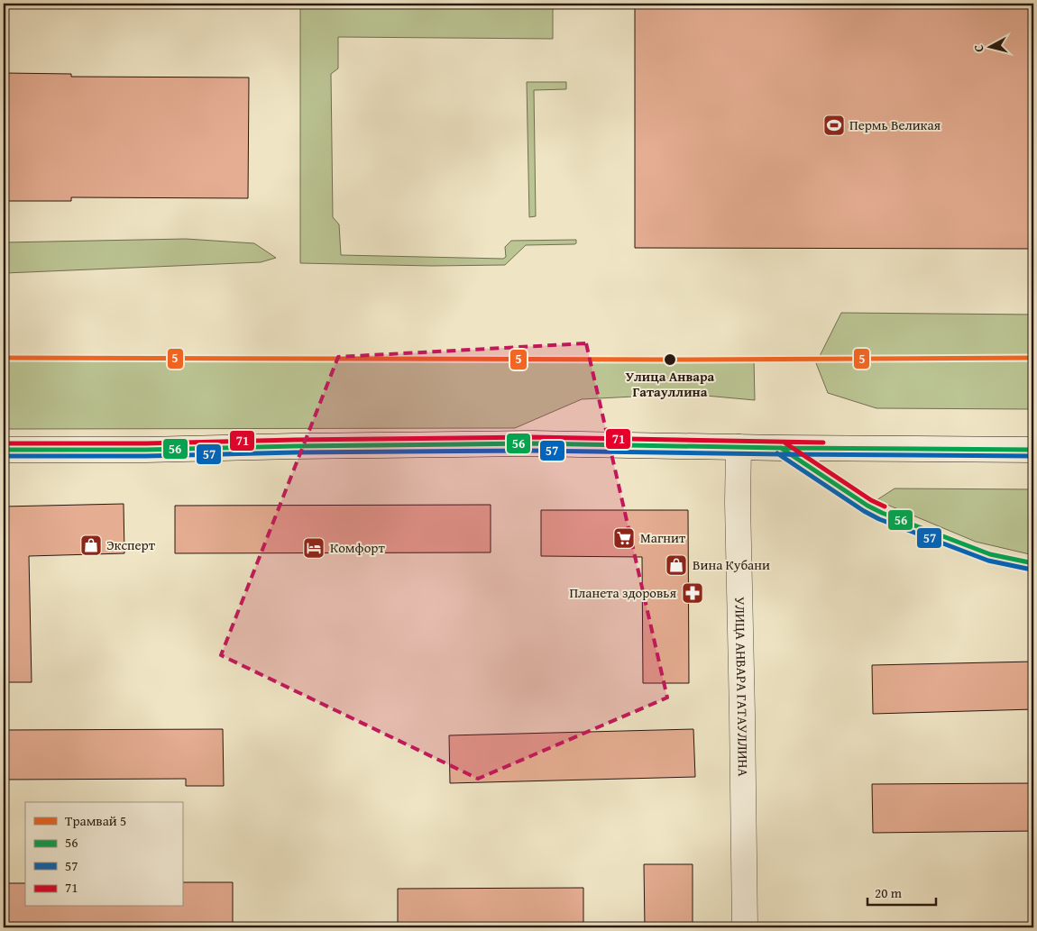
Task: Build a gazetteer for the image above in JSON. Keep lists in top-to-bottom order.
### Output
{
  "streets": {
    "main road": ["УЛИЦА АНВАРА ГАТАУЛЛИНА"]
  },
  "places": {
    "sports": ["Пермь Великая"],
    "other": ["Улица Анвара Гатауллина"],
    "supermarket": ["Магнит"],
    "shop": ["Эксперт", "Вина Кубани"],
    "hotel": ["Комфорт"],
    "pharmacy": ["Планета здоровья"]
  },
  "lines": [
    "tram line 5",
    "transit line 71",
    "transit line 56",
    "transit line 57"
  ],
  "legend": [
    "Трамвай 5",
    "56",
    "57",
    "71"
  ],
  "scale_bar": "20 m",
  "north": "left"
}
